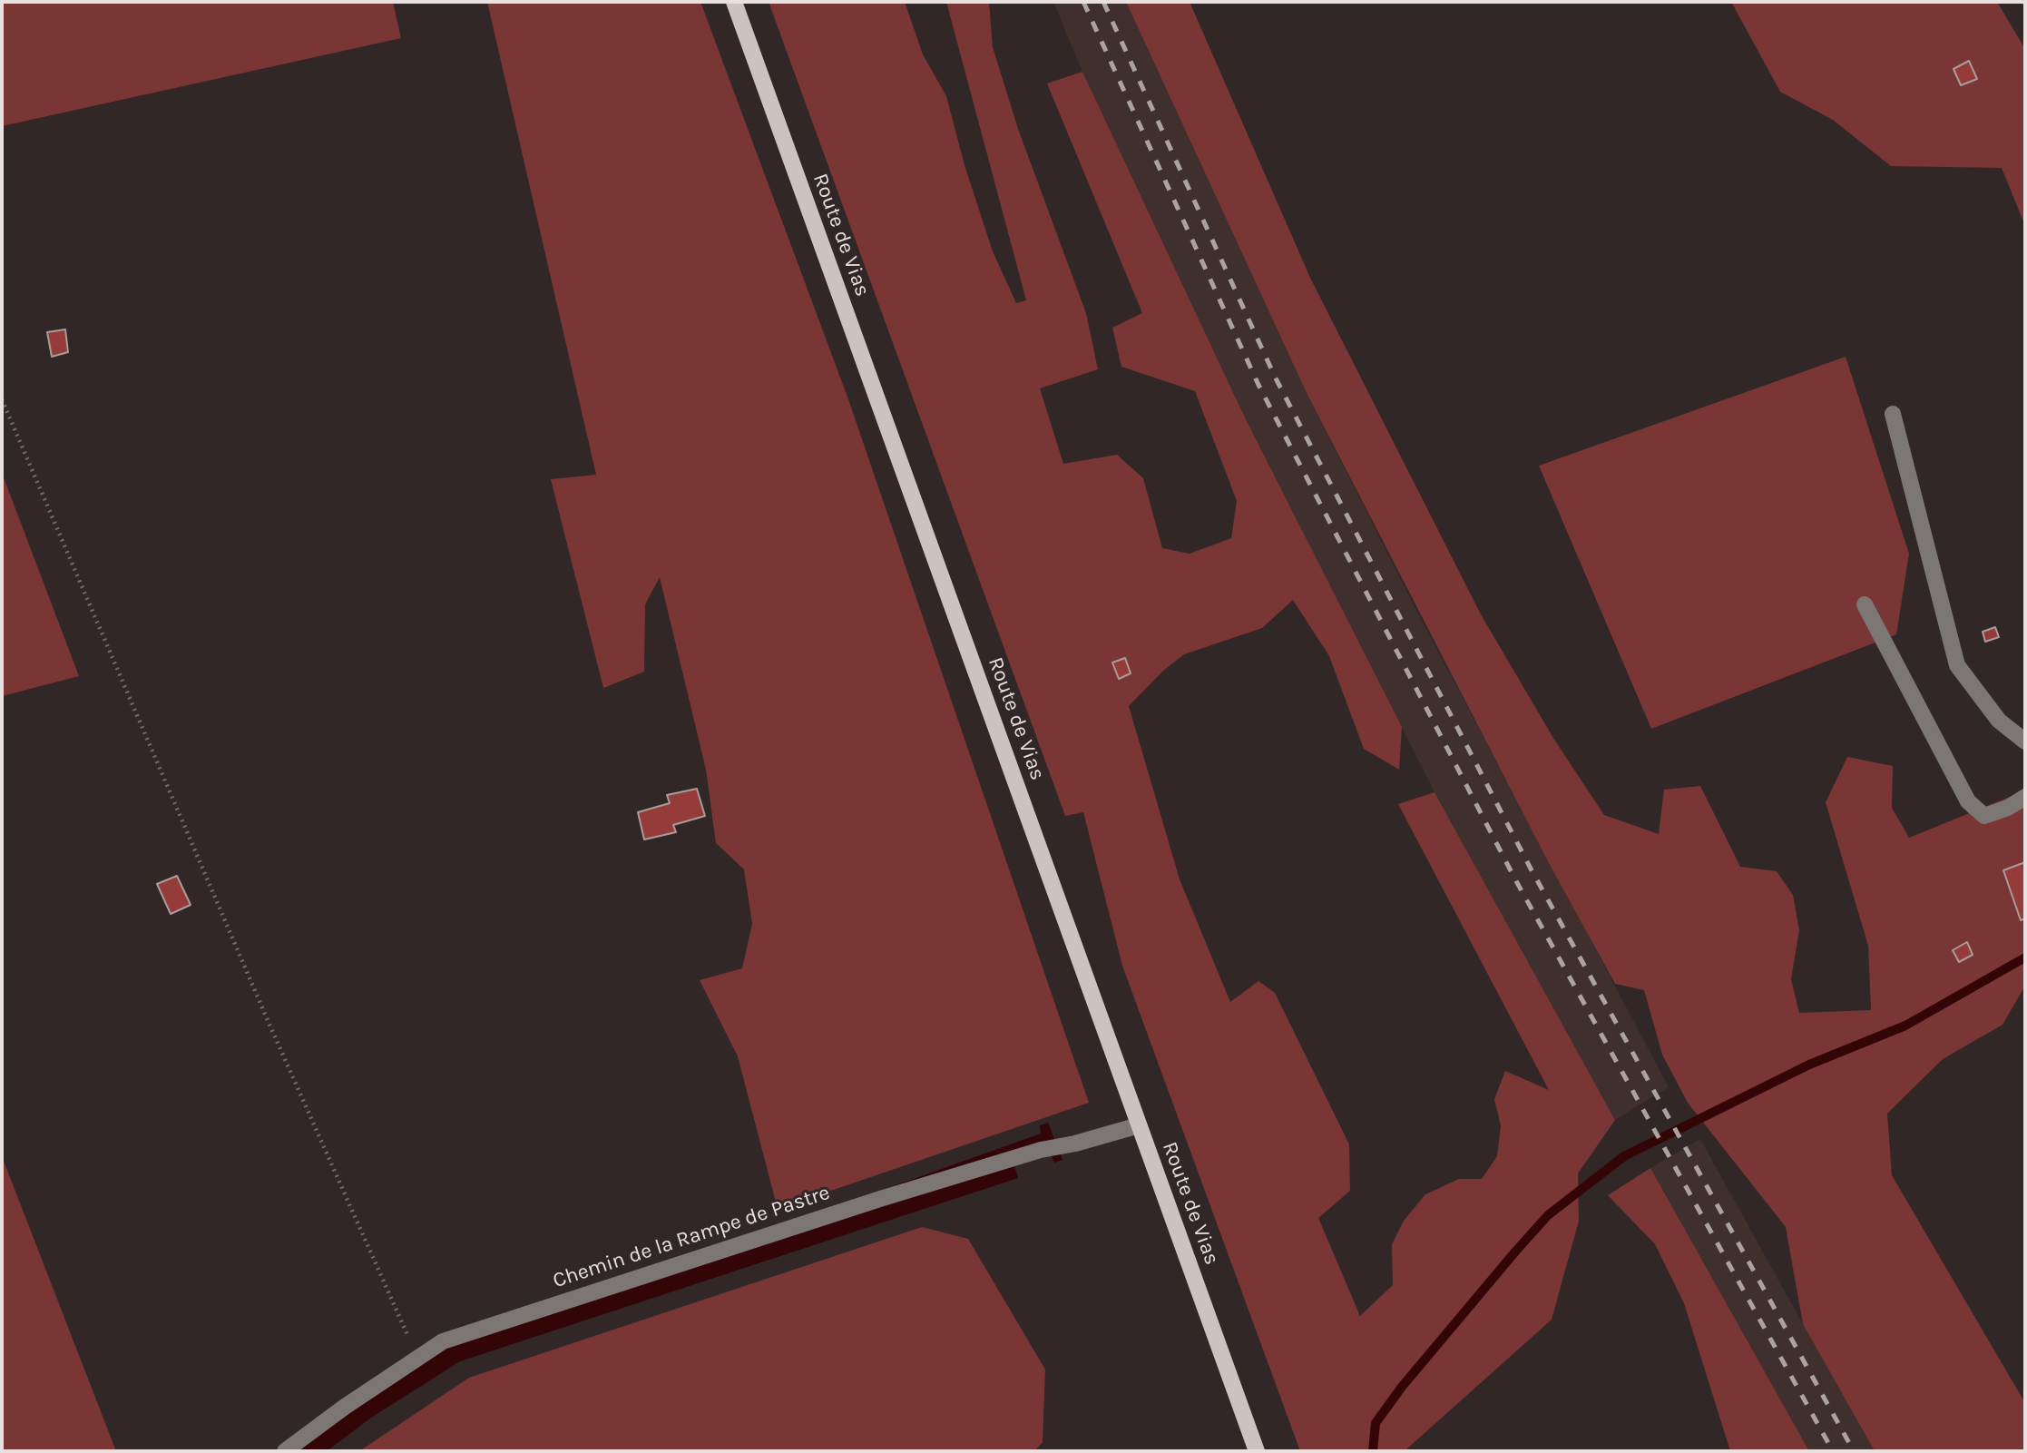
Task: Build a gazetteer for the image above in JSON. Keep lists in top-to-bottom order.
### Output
{
  "streets": {
    "main road": ["Route de Vias"],
    "street": ["Chemin de la Rampe de Pastre"]
  },
  "crossings": [
    ["Route de Vias", "Chemin de la Rampe de Pastre"]
  ]
}
